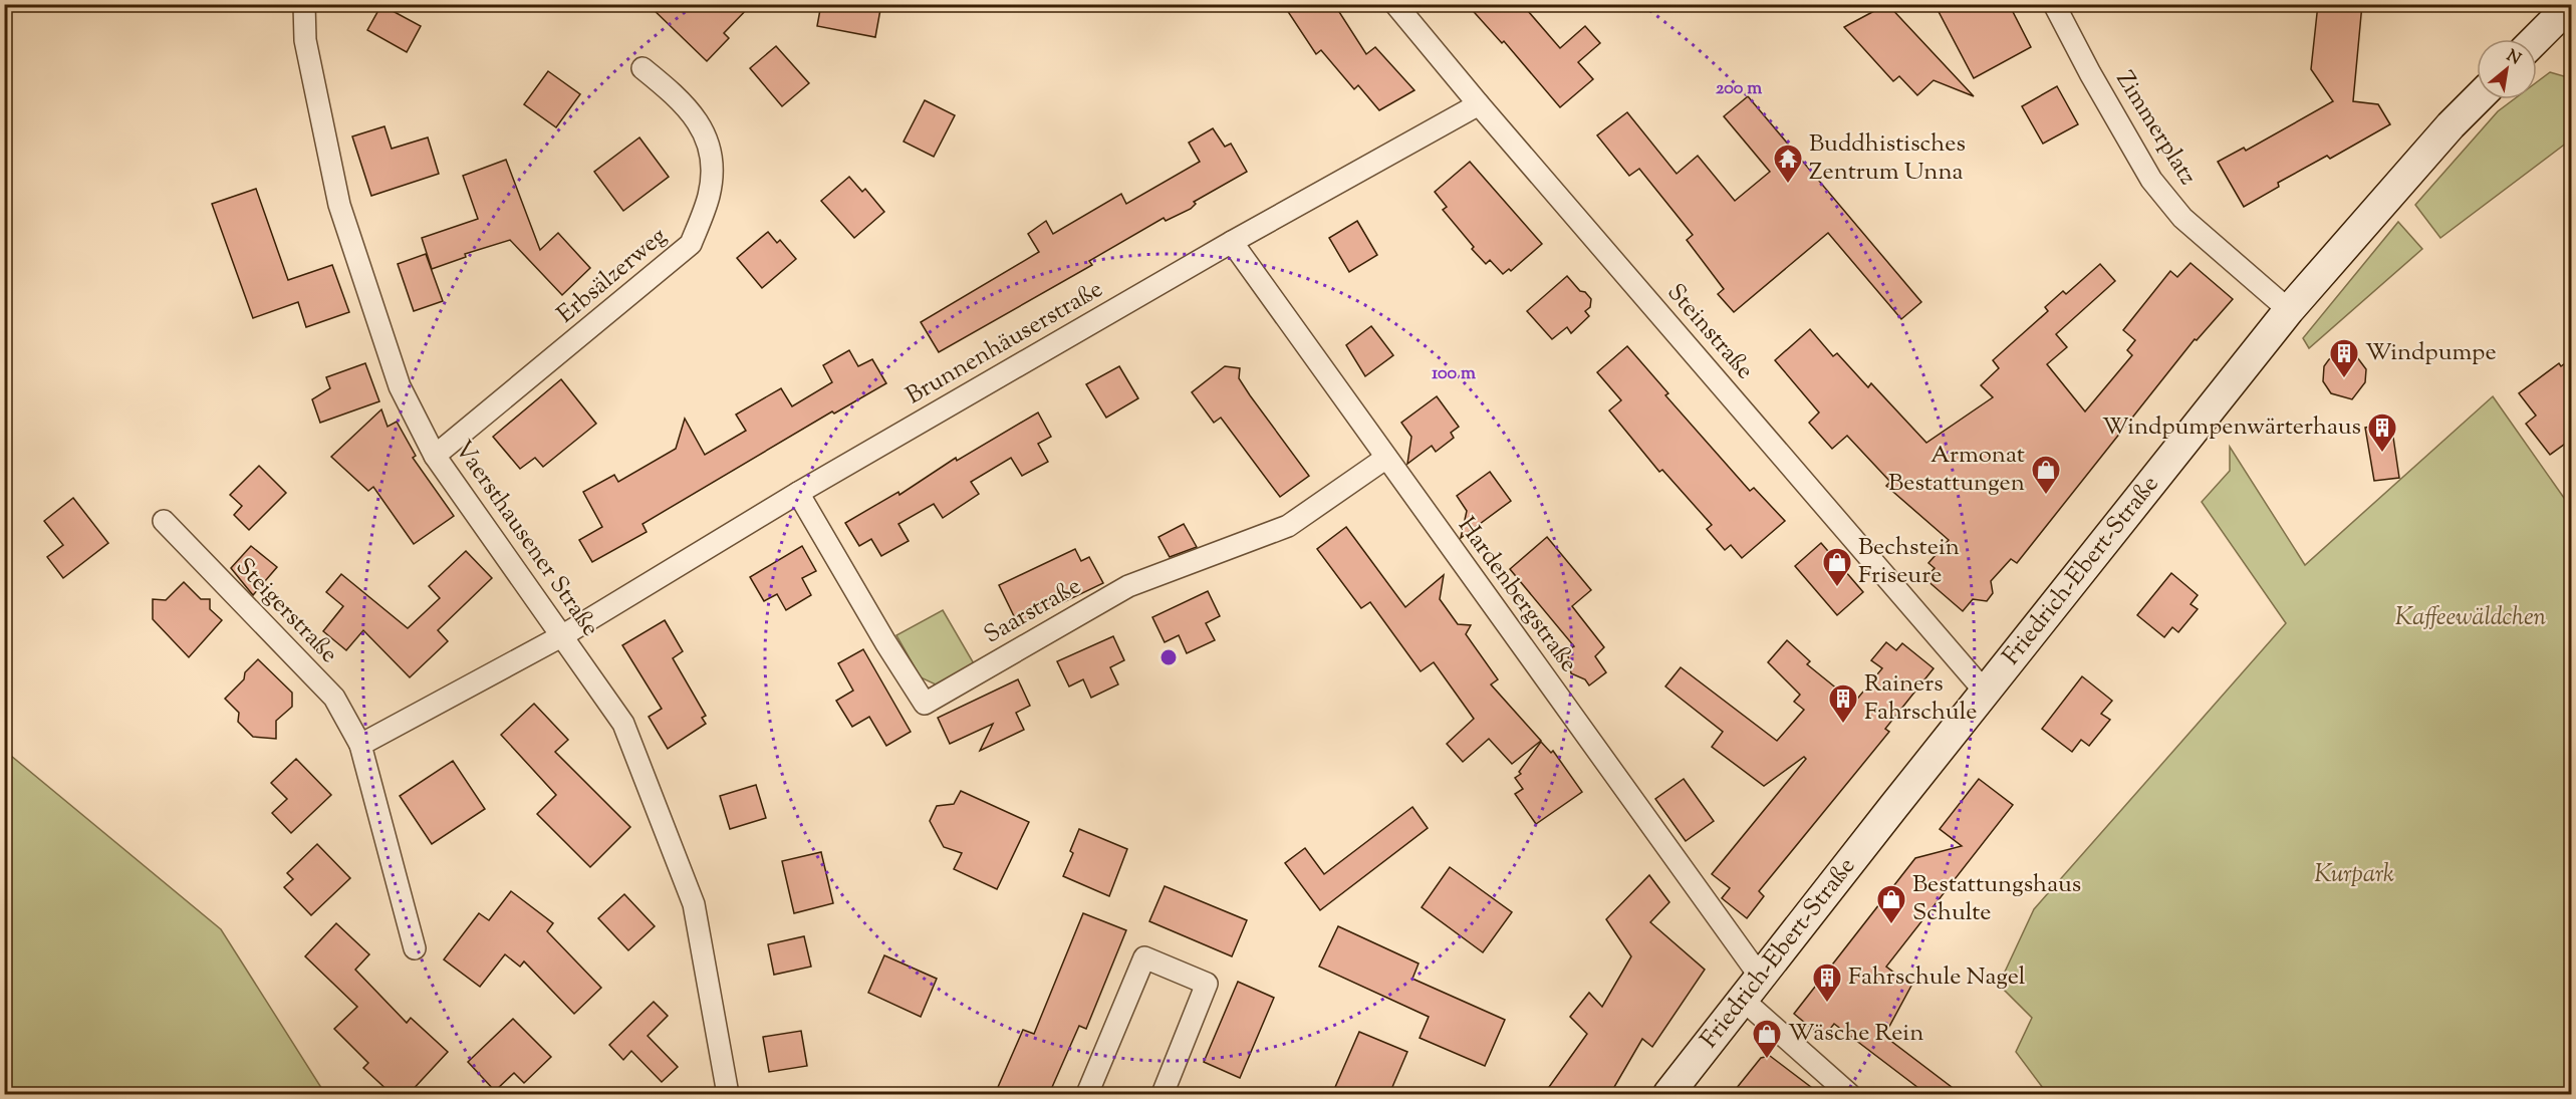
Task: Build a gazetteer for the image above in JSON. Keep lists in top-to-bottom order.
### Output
{
  "streets": {
    "main road": ["Friedrich-Ebert-Straße"],
    "street": [
      "Zimmerplatz",
      "Erbsälzerweg",
      "Steinstraße",
      "Brunnenhäuserstraße",
      "Vaersthausener Straße",
      "Hardenbergstraße",
      "Steigerstraße",
      "Saarstraße"
    ]
  },
  "crossings": [
    ["Zimmerplatz", "Friedrich-Ebert-Straße"],
    ["Erbsälzerweg", "Vaersthausener Straße"],
    ["Steinstraße", "Brunnenhäuserstraße"],
    ["Steinstraße", "Friedrich-Ebert-Straße"],
    ["Brunnenhäuserstraße", "Vaersthausener Straße"],
    ["Brunnenhäuserstraße", "Hardenbergstraße"],
    ["Brunnenhäuserstraße", "Saarstraße"],
    ["Friedrich-Ebert-Straße", "Hardenbergstraße"],
    ["Hardenbergstraße", "Saarstraße"]
  ],
  "parks": ["Kaffeewäldchen", "Kurpark"],
  "places": {
    "temple": ["Buddhistisches Zentrum Unna"],
    "building": [
      "Windpumpe",
      "Windpumpenwärterhaus",
      "Rainers Fahrschule",
      "Fahrschule Nagel"
    ],
    "shop": [
      "Armonat Bestattungen",
      "Bechstein Friseure",
      "Bestattungshaus Schulte",
      "Wäsche Rein"
    ]
  },
  "north": "top right",
  "rings": ["200 m", "100 m"]
}
